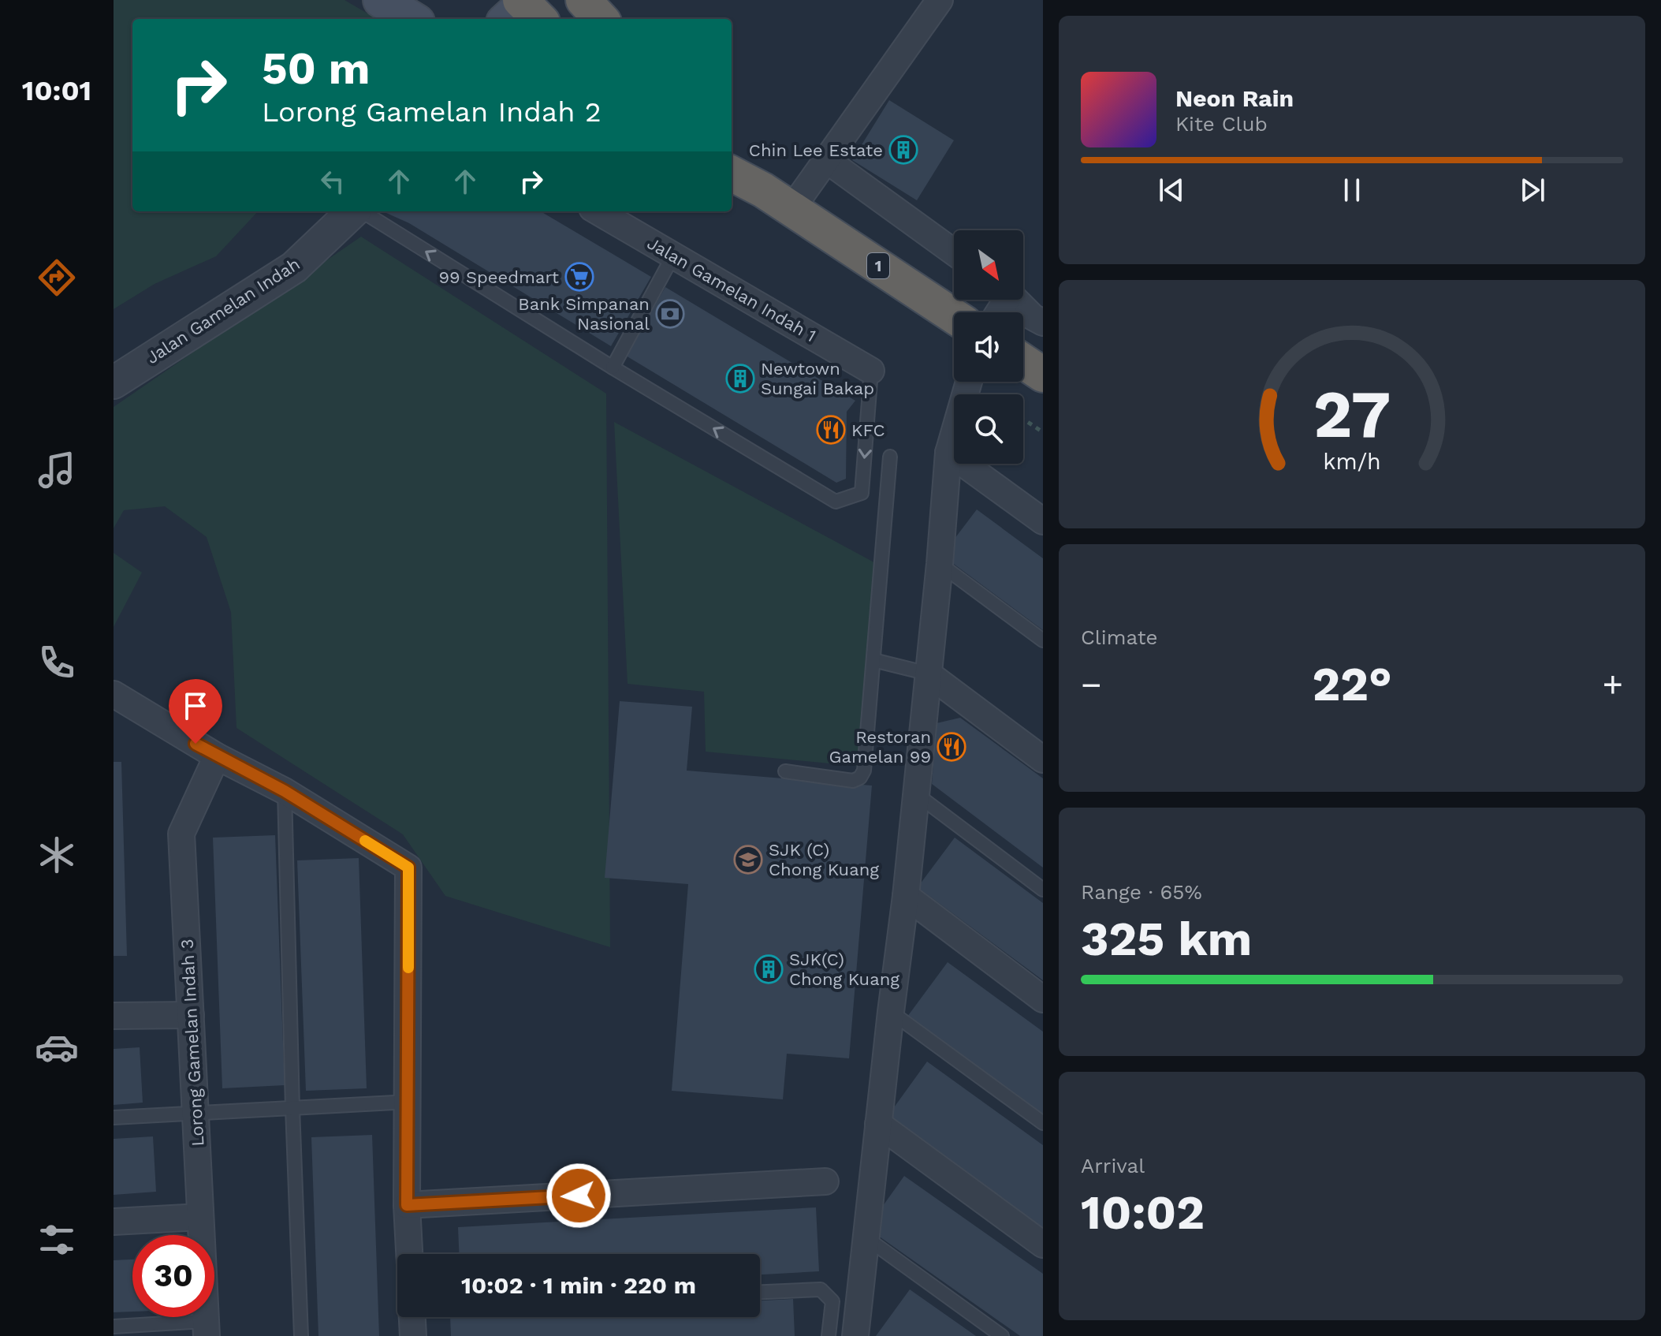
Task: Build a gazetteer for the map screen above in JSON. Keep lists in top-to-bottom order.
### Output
{
  "streets": {
    "highway": ["1"],
    "street": ["Jalan Gamelan Indah 1", "Jalan Gamelan Indah", "Lorong Gamelan Indah 3"]
  },
  "places": {
    "building": ["Chin Lee Estate", "Newtown Sungai Bakap", "SJK(C) Chong Kuang"],
    "supermarket": ["99 Speedmart"],
    "bank": ["Bank Simpanan Nasional"],
    "restaurant": ["KFC", "Restoran Gamelan 99"],
    "school or university": ["SJK (C) Chong Kuang"]
  },
  "north": "bottom right",
  "page": {
    "tabs": "10:01",
    "turn": ["50 m", "Lorong Gamelan Indah 2"],
    "song": ["Neon Rain", "Kite Club"],
    "tile": [
      "Climate",
      ["Range · 65%", "325 km"],
      ["Arrival", "10:02"]
    ],
    "heat": ["−", "22°", "+"],
    "limit": "30",
    "trip": "10:02 · 1 min · 220 m",
    "gauge": ["27", "km/h"]
  }
}
